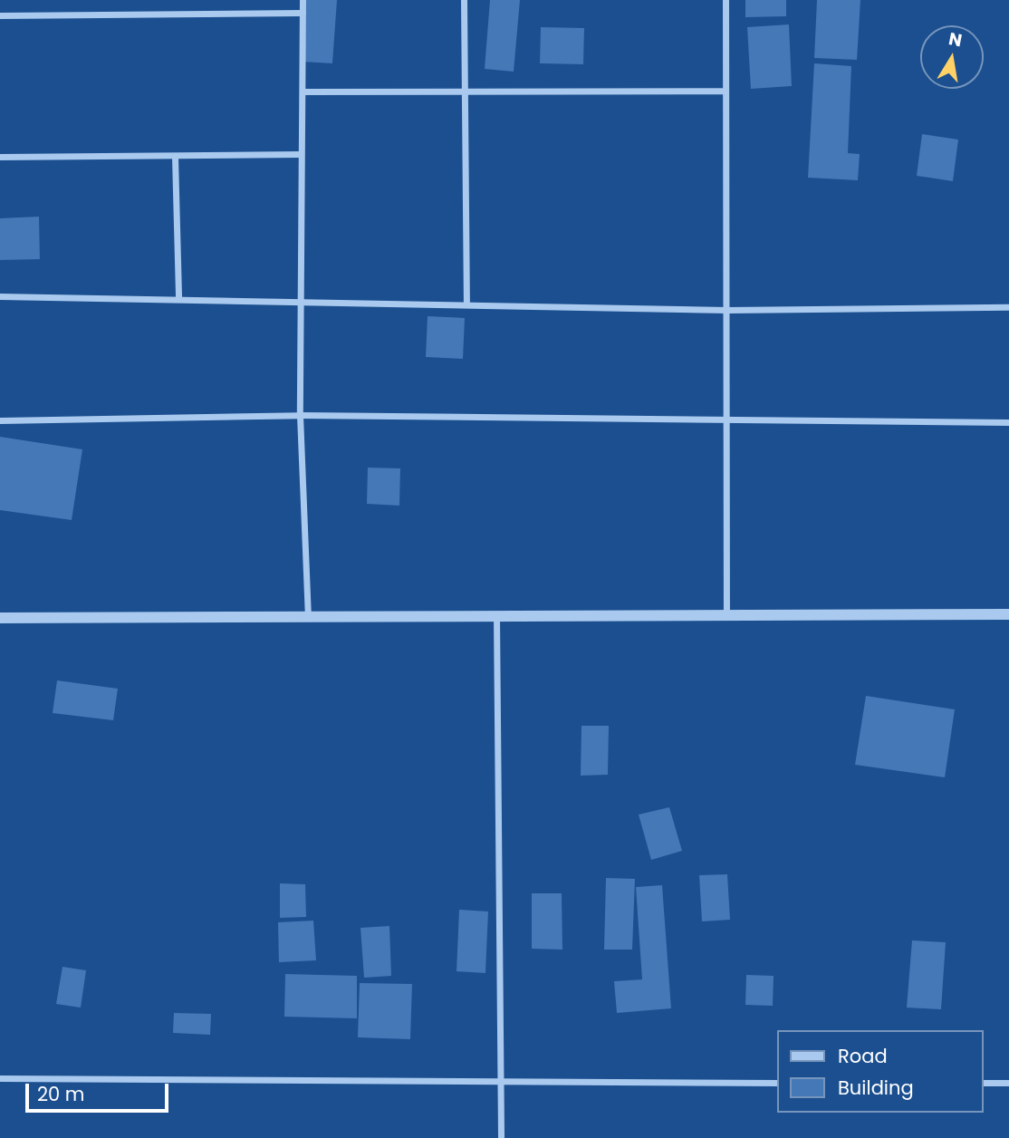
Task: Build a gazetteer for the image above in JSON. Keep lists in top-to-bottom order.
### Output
{
  "legend": ["Road", "Building"],
  "scale_bar": "20 m",
  "north": "top"
}
